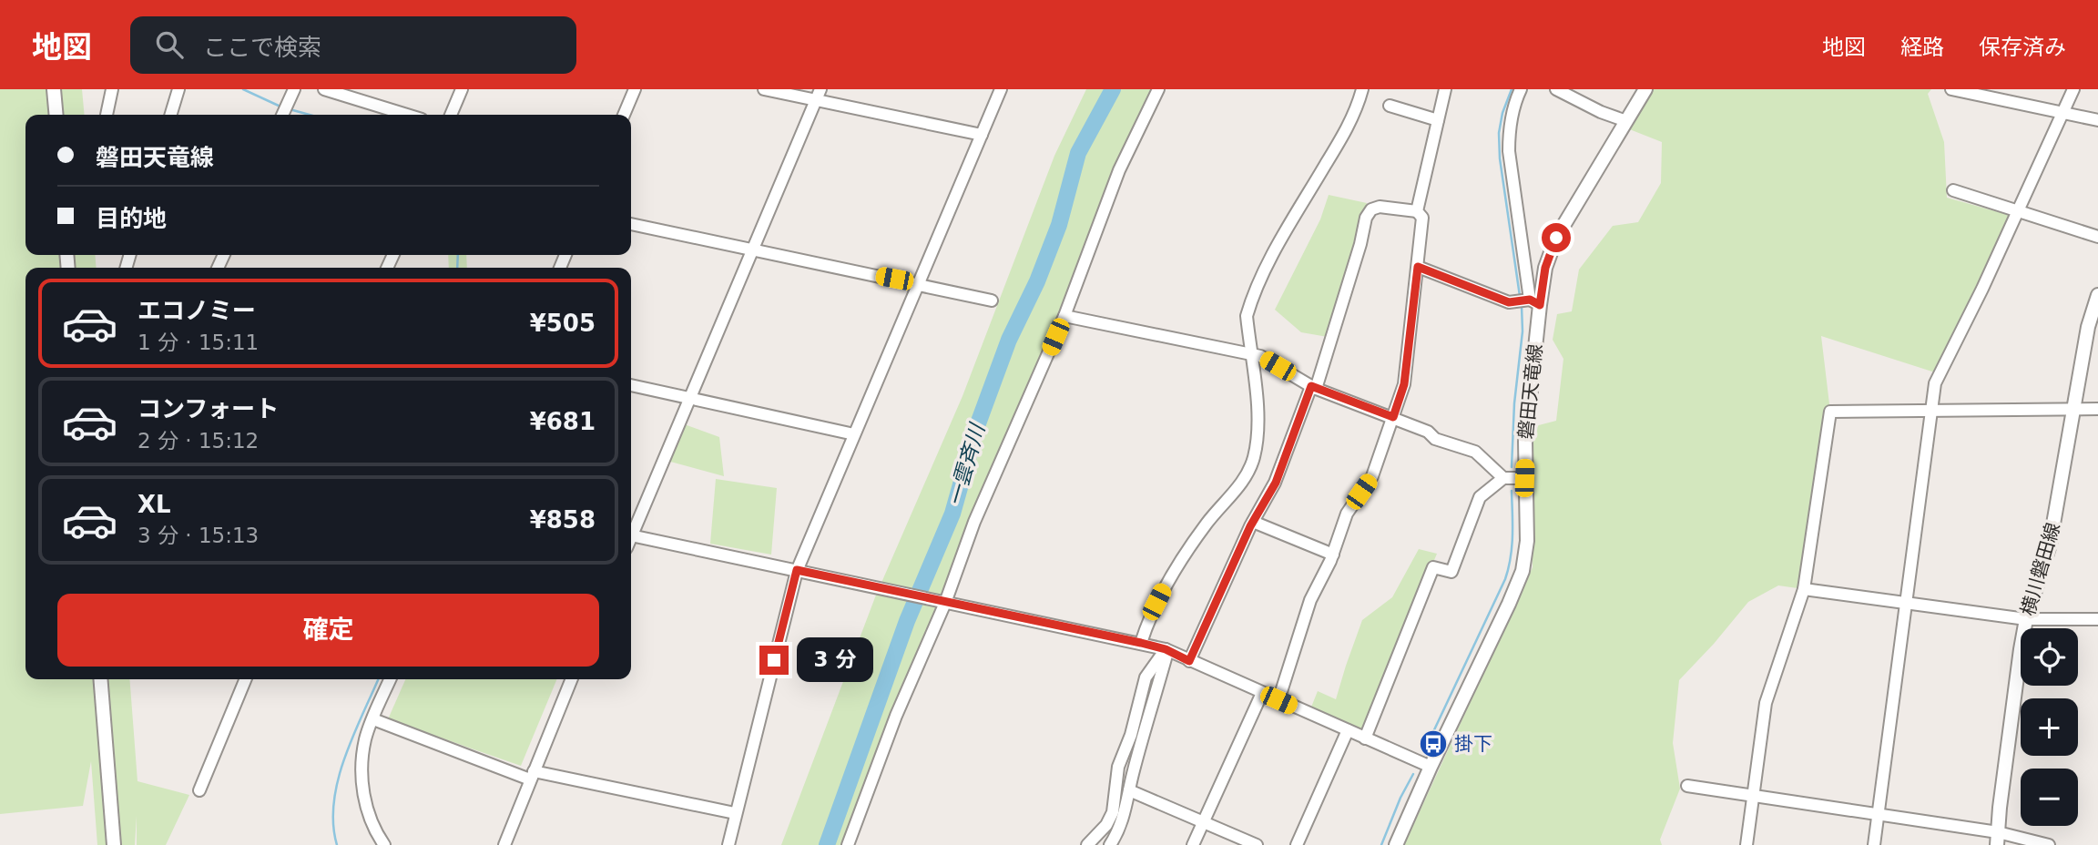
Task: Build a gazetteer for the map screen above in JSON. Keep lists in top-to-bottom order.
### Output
{
  "streets": {
    "main road": ["磐田天竜線", "横川磐田線"]
  },
  "water": ["一雲斉川"],
  "places": {
    "bus stop": ["掛下"]
  },
  "page": {
    "header": "地図",
    "search": "ここで検索",
    "nav": ["地図", "経路", "保存済み"],
    "banner": ["磐田天竜線", "目的地"],
    "list": [
      {
        "name": "エコノミー",
        "note": "1 分 · 15:11",
        "value": "¥505"
      },
      {
        "name": "コンフォート",
        "note": "2 分 · 15:12",
        "value": "¥681"
      },
      {
        "name": "XL",
        "note": "3 分 · 15:13",
        "value": "¥858"
      }
    ],
    "buttons": "確定",
    "map_buttons": ["+", "−"],
    "bubble": "3 分"
  }
}
